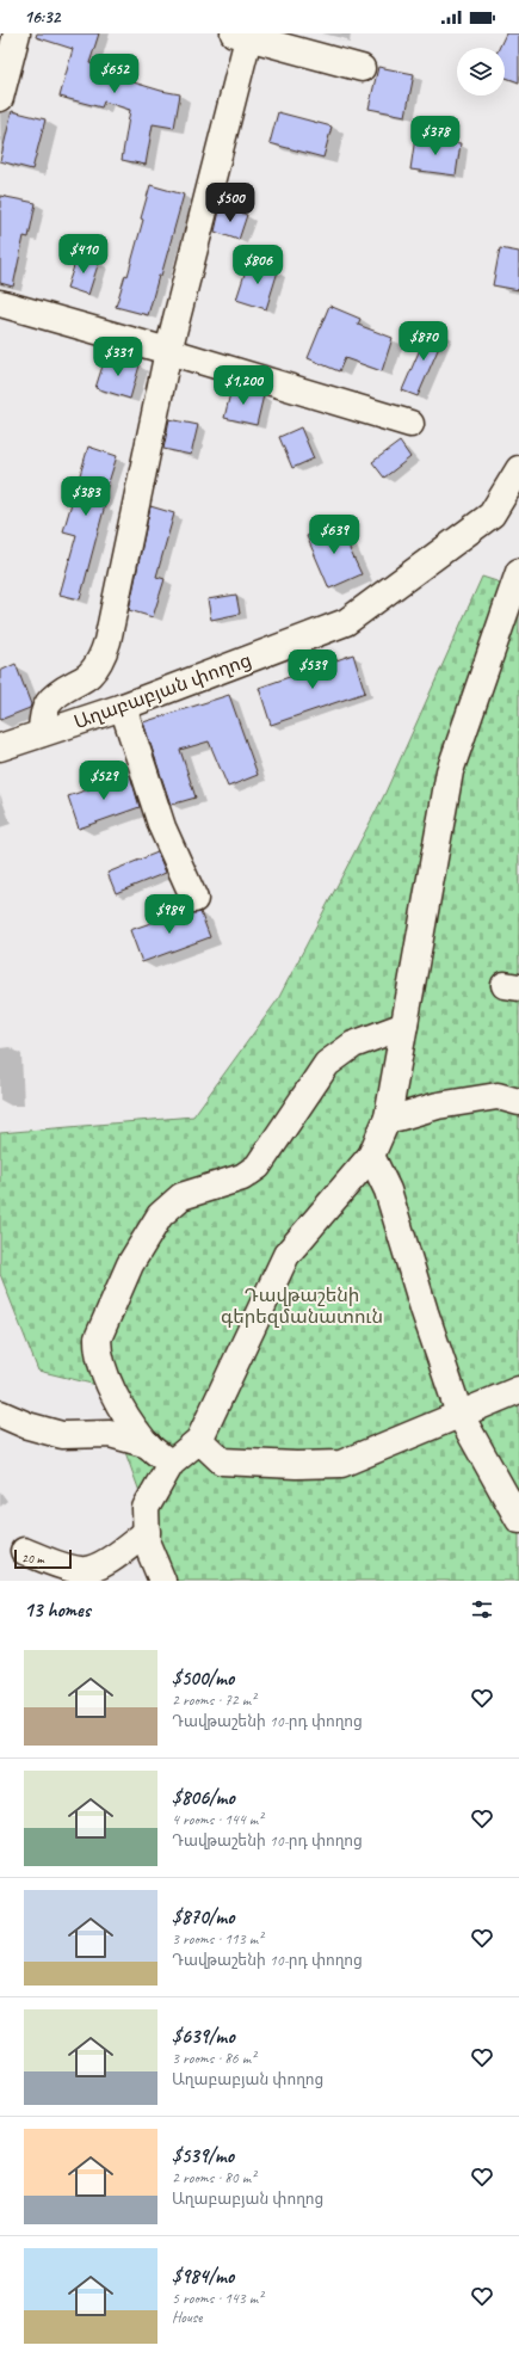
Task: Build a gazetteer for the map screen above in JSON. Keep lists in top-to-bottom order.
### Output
{
  "streets": {
    "street": ["Աղաբաբյան փողոց"]
  },
  "parks": ["Դավթաշենի գերեզմանատուն"],
  "scale_bar": "20 m",
  "page": {
    "status": "16:32",
    "price": [
      "$652",
      "$378",
      "$500",
      "$410",
      "$806",
      "$870",
      "$331",
      "$1,200",
      "$383",
      "$639",
      "$539",
      "$529",
      "$984"
    ],
    "scale": "20 m",
    "heading": "13 homes",
    "list": [
      {
        "name": "$500/mo",
        "note": "2 rooms · 72 m² · Դավթաշենի 10-րդ փողոց"
      },
      {
        "name": "$806/mo",
        "note": "4 rooms · 144 m² · Դավթաշենի 10-րդ փողոց"
      },
      {
        "name": "$870/mo",
        "note": "3 rooms · 113 m² · Դավթաշենի 10-րդ փողոց"
      },
      {
        "name": "$639/mo",
        "note": "3 rooms · 86 m² · Աղաբաբյան փողոց"
      },
      {
        "name": "$539/mo",
        "note": "2 rooms · 80 m² · Աղաբաբյան փողոց"
      },
      {
        "name": "$984/mo",
        "note": "5 rooms · 143 m² · House"
      }
    ]
  }
}
